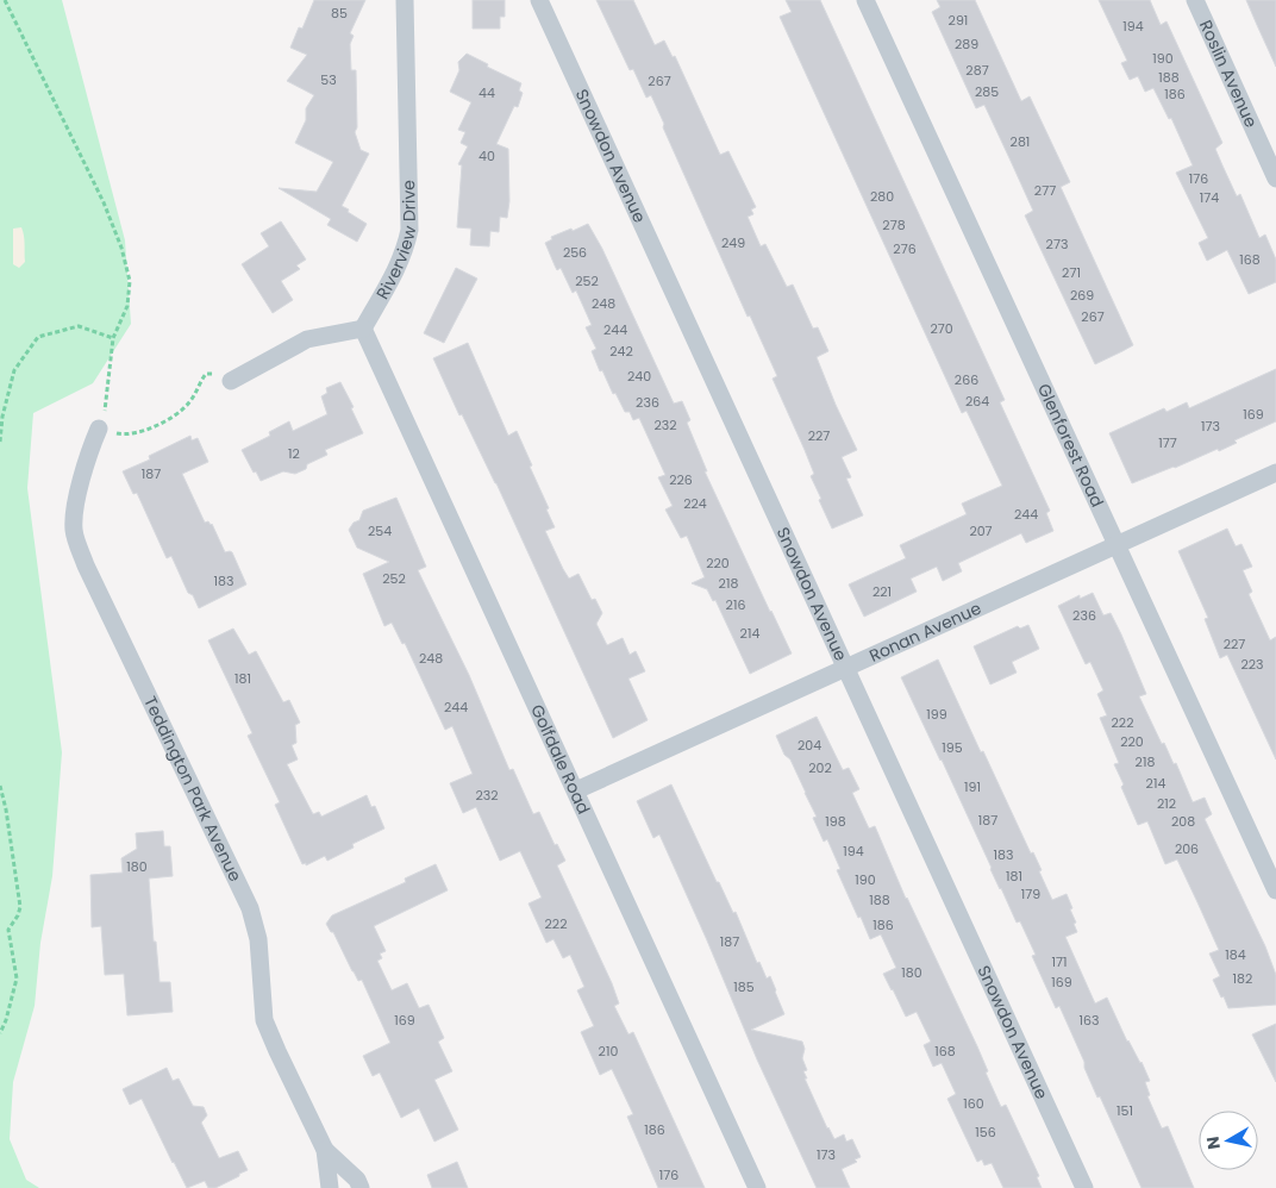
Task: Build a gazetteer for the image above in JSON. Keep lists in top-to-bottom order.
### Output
{
  "streets": {
    "street": [
      "Roslin Avenue",
      "Snowdon Avenue",
      "Riverview Drive",
      "Glenforest Road",
      "Ronan Avenue",
      "Golfdale Road",
      "Teddington Park Avenue"
    ]
  },
  "crossings": [
    ["Snowdon Avenue", "Ronan Avenue"],
    ["Riverview Drive", "Golfdale Road"],
    ["Glenforest Road", "Ronan Avenue"],
    ["Ronan Avenue", "Golfdale Road"]
  ],
  "house_numbers": [
    "85",
    "291",
    "194",
    "289",
    "190",
    "287",
    "188",
    "53",
    "267",
    "285",
    "44",
    "186",
    "281",
    "40",
    "176",
    "277",
    "280",
    "174",
    "278",
    "249",
    "273",
    "276",
    "256",
    "168",
    "271",
    "252",
    "269",
    "248",
    "267",
    "270",
    "244",
    "242",
    "240",
    "266",
    "264",
    "236",
    "169",
    "232",
    "173",
    "227",
    "177",
    "12",
    "187",
    "226",
    "224",
    "244",
    "254",
    "207",
    "220",
    "252",
    "183",
    "218",
    "221",
    "216",
    "236",
    "214",
    "227",
    "248",
    "223",
    "181",
    "244",
    "199",
    "222",
    "220",
    "204",
    "195",
    "218",
    "202",
    "214",
    "191",
    "232",
    "212",
    "187",
    "198",
    "208",
    "206",
    "194",
    "183",
    "180",
    "181",
    "190",
    "179",
    "188",
    "222",
    "186",
    "187",
    "184",
    "171",
    "180",
    "182",
    "169",
    "185",
    "169",
    "163",
    "210",
    "168",
    "160",
    "151",
    "186",
    "156",
    "173",
    "176"
  ],
  "north": "left"
}
